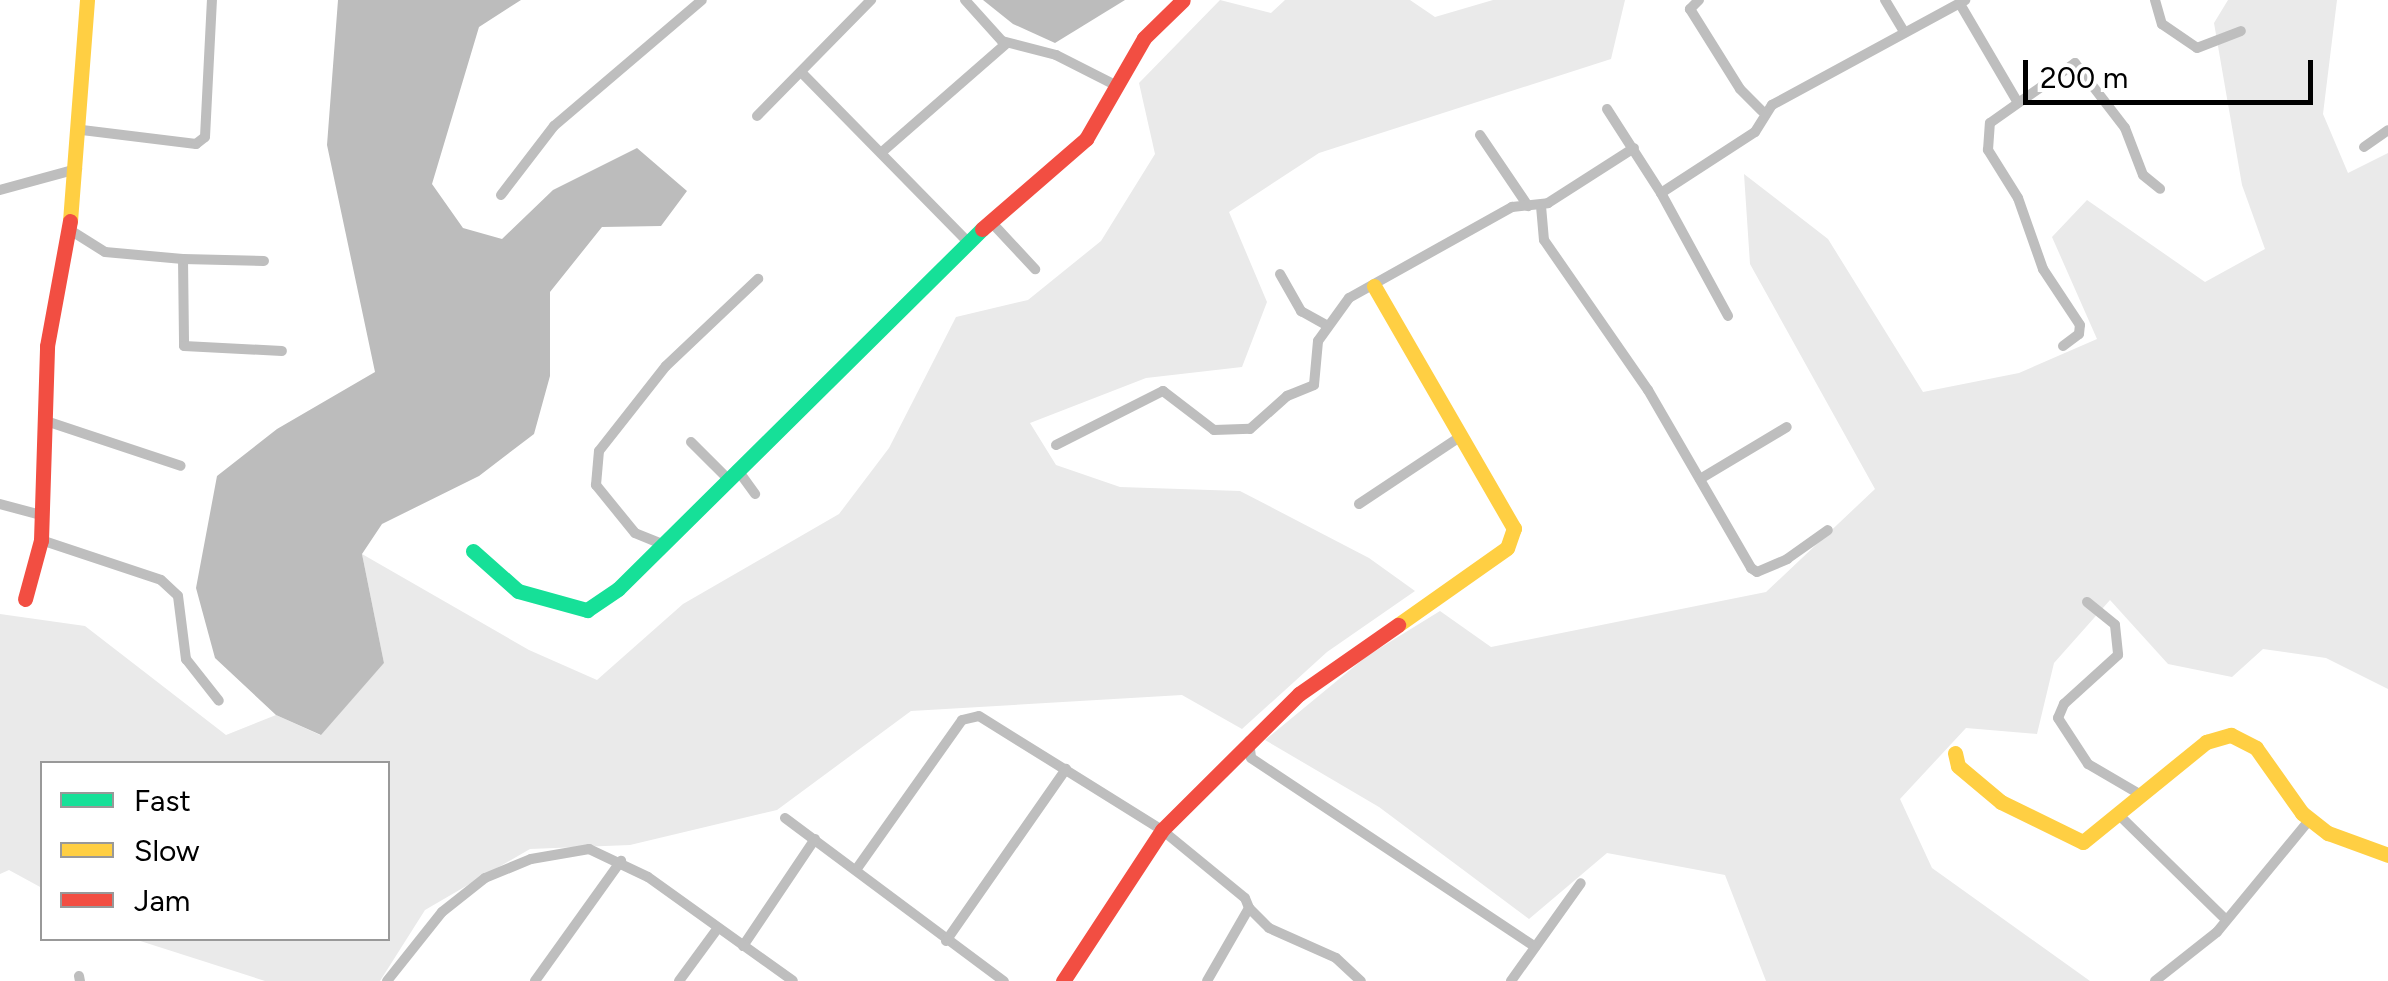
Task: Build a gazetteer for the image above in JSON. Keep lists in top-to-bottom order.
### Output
{
  "legend": ["Fast", "Slow", "Jam"],
  "scale_bar": "200 m"
}
